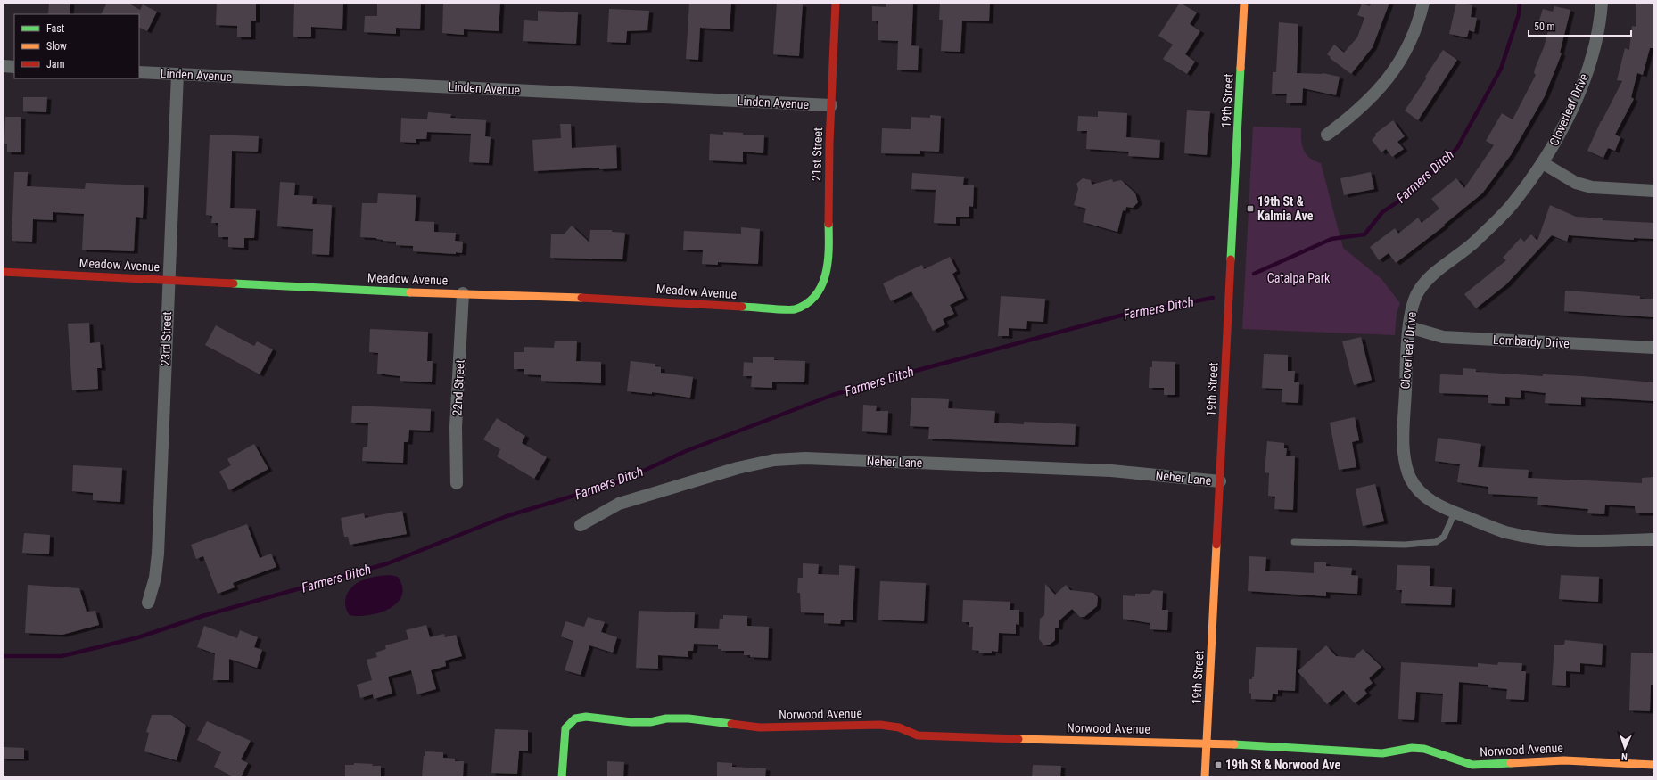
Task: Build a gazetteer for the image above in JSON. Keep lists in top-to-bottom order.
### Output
{
  "streets": {
    "street": [
      "Linden Avenue",
      "19th Street",
      "Cloverleaf Drive",
      "21st Street",
      "Meadow Avenue",
      "23rd Street",
      "Lombardy Drive",
      "22nd Street",
      "Neher Lane",
      "Norwood Avenue"
    ]
  },
  "crossings": [
    ["Linden Avenue", "21st Street"],
    ["Linden Avenue", "23rd Street"],
    ["19th Street", "Neher Lane"],
    ["19th Street", "Norwood Avenue"],
    ["Cloverleaf Drive", "Lombardy Drive"],
    ["21st Street", "Meadow Avenue"],
    ["Meadow Avenue", "23rd Street"],
    ["Meadow Avenue", "22nd Street"]
  ],
  "water": ["Farmers Ditch"],
  "parks": ["Catalpa Park"],
  "places": {
    "transit": ["19th St & Kalmia Ave", "19th St & Norwood Ave"]
  },
  "legend": ["Fast", "Slow", "Jam"],
  "scale_bar": "50 m",
  "north": "bottom"
}
